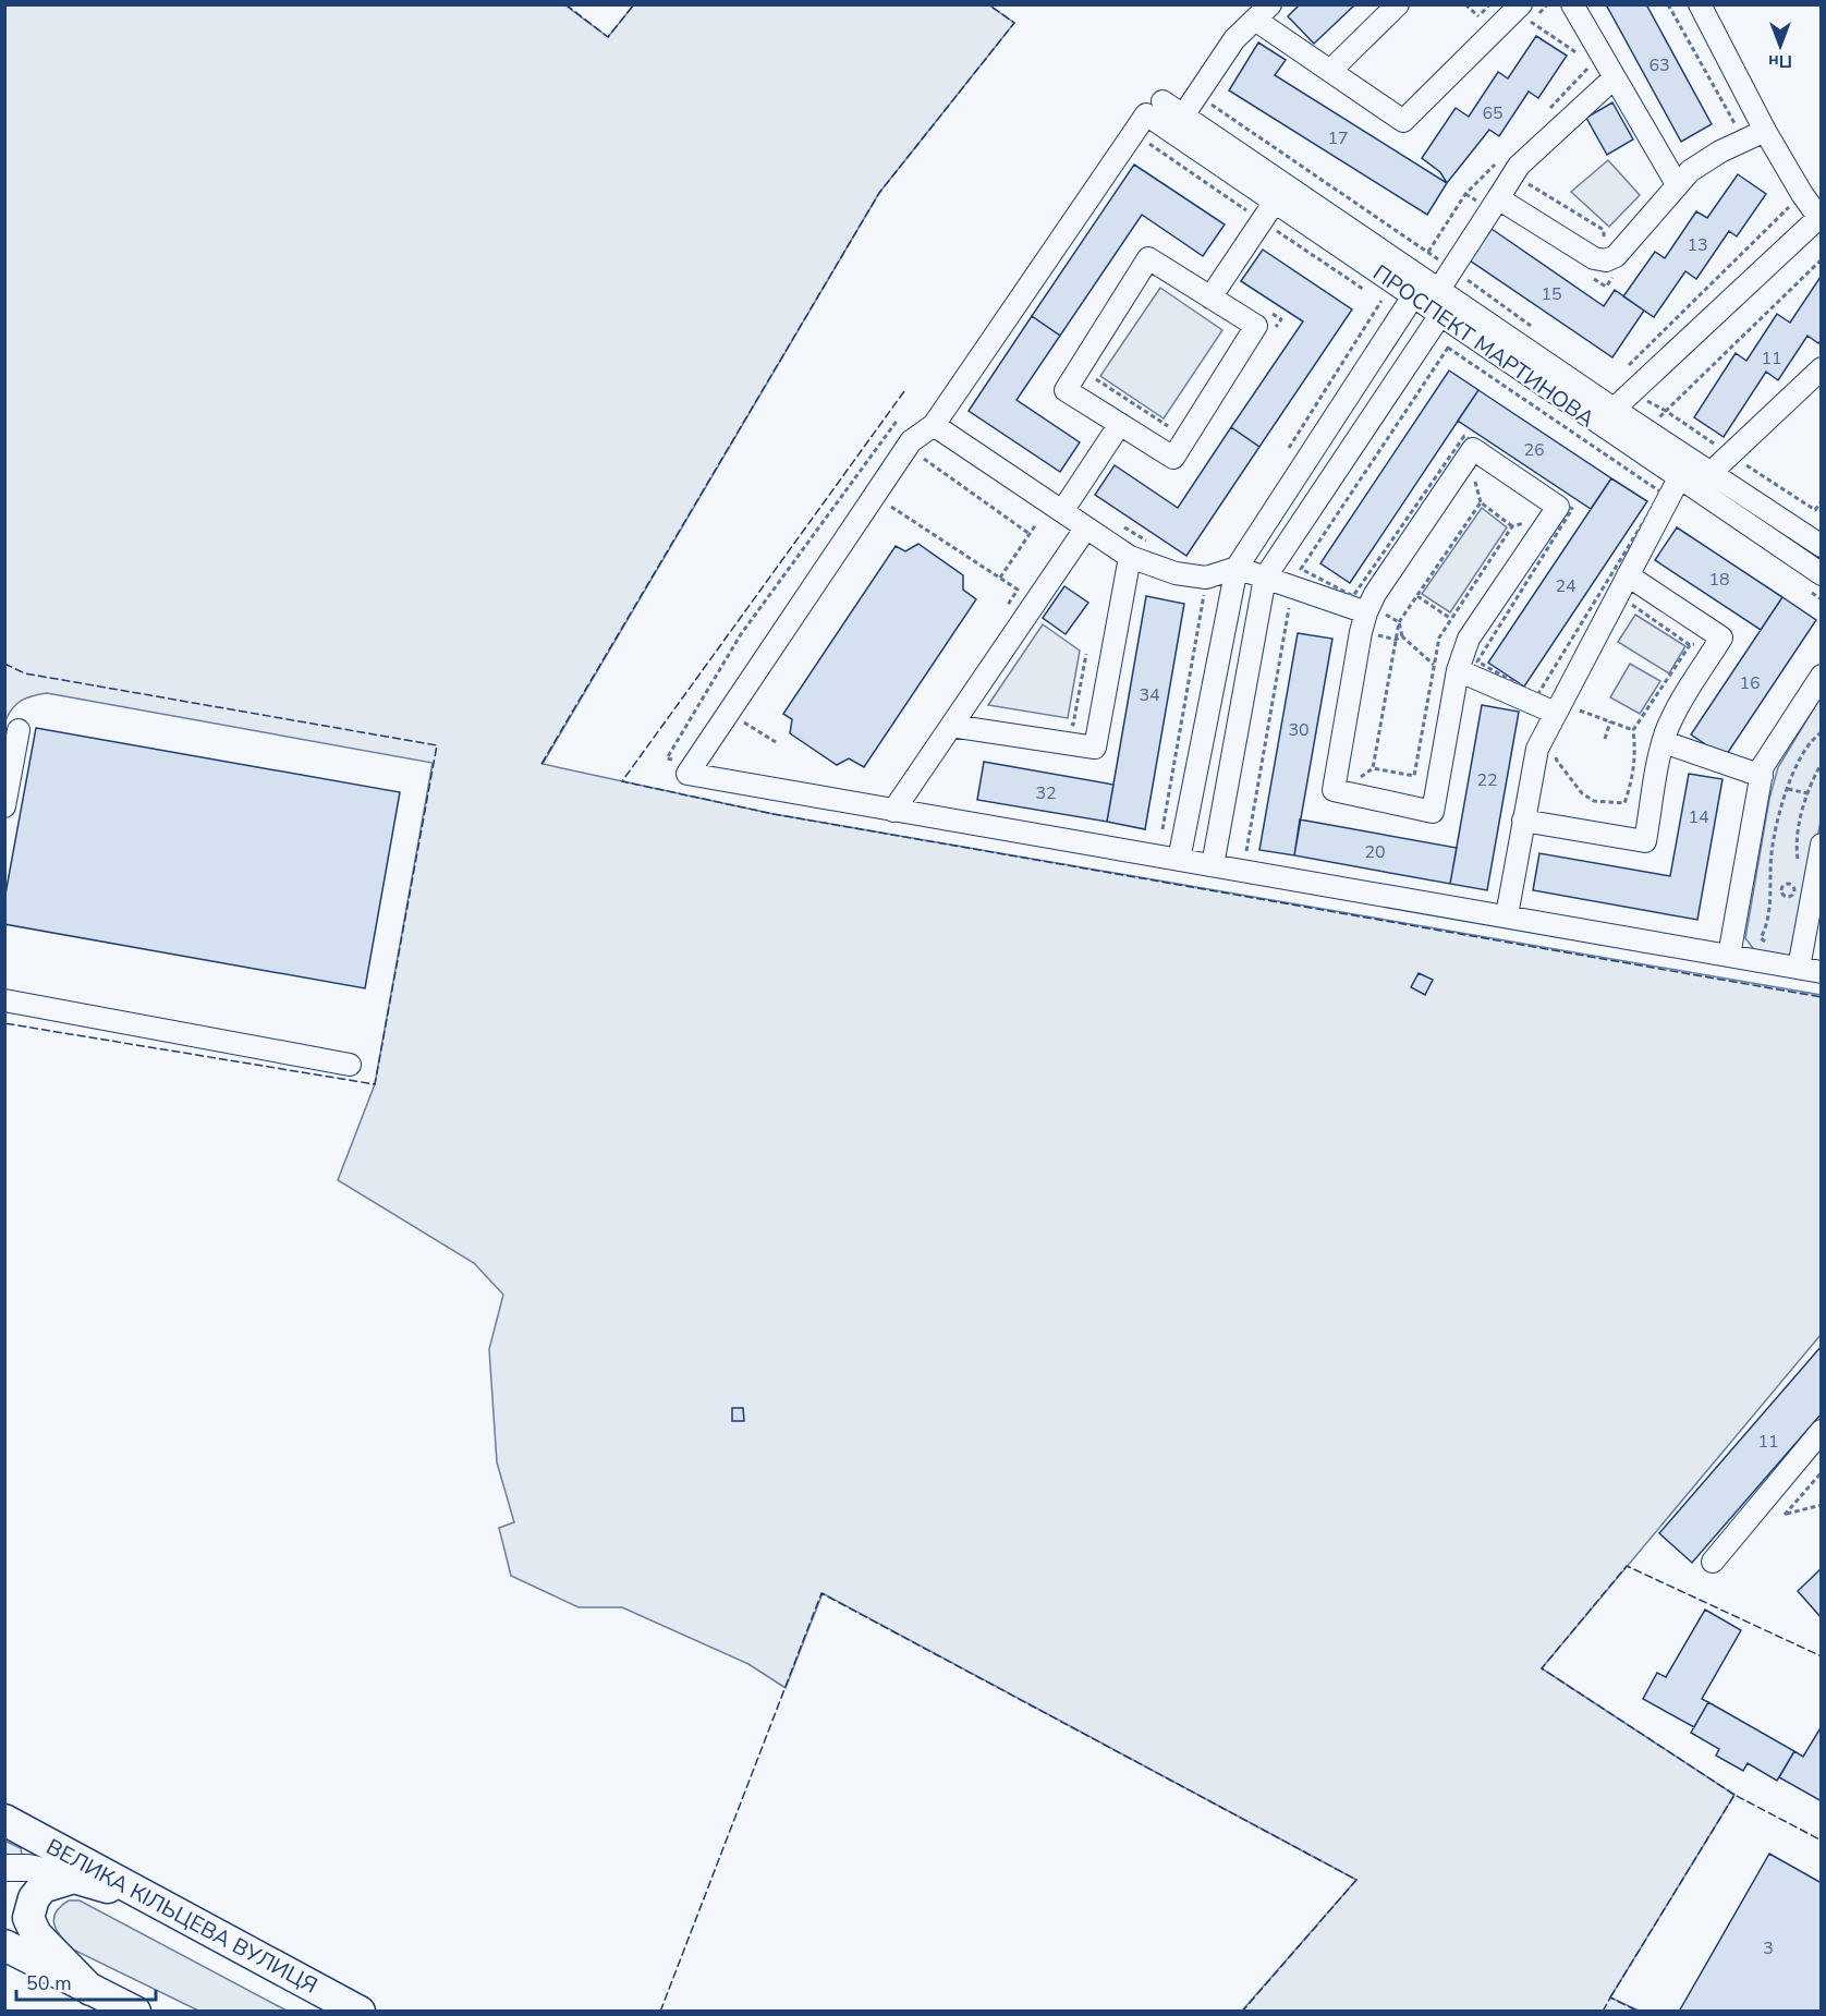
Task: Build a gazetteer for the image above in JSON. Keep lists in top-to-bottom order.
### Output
{
  "streets": {
    "highway": ["ВЕЛИКА КІЛЬЦЕВА ВУЛИЦЯ"],
    "street": ["ПРОСПЕКТ МАРТИНОВА"]
  },
  "house_numbers": [
    "63",
    "65",
    "17",
    "13",
    "15",
    "11",
    "26",
    "18",
    "24",
    "16",
    "34",
    "30",
    "22",
    "32",
    "14",
    "20",
    "11",
    "3"
  ],
  "scale_bar": "50 m",
  "north": "bottom"
}
